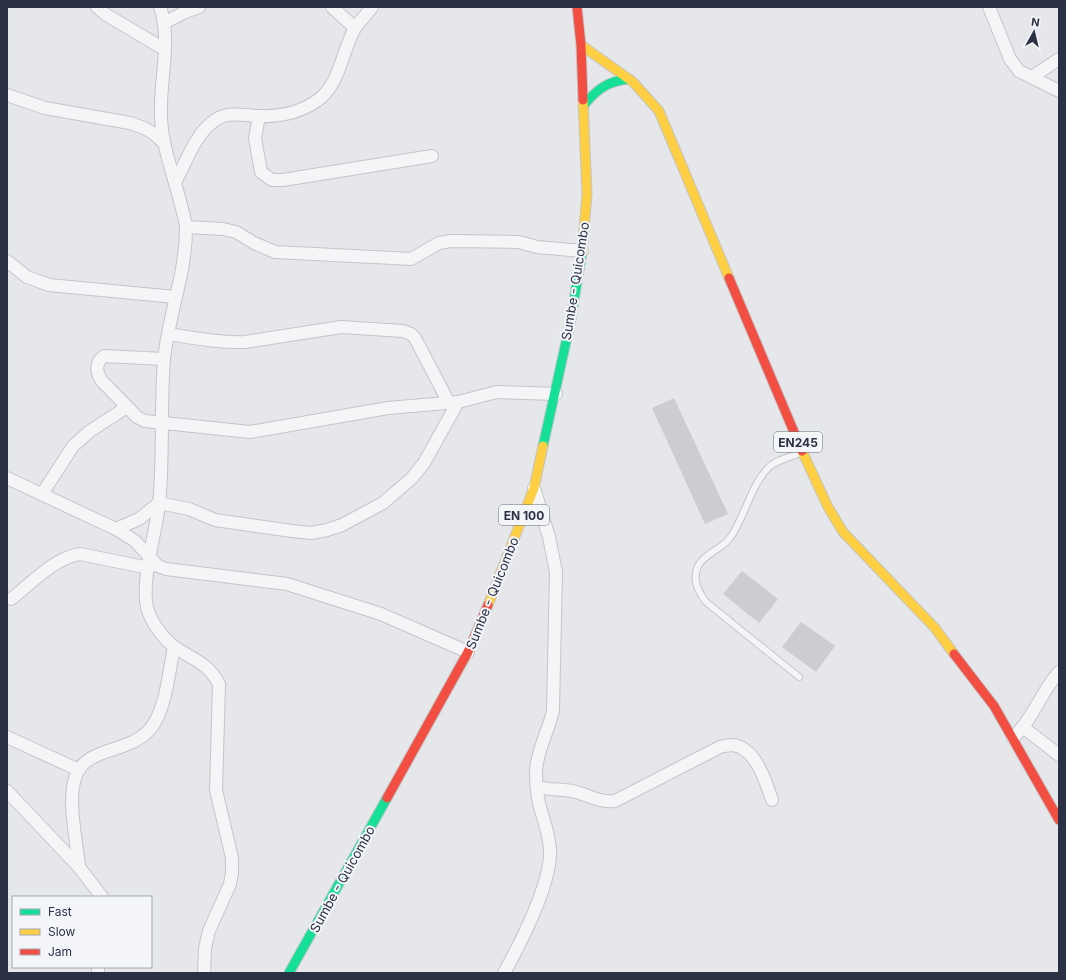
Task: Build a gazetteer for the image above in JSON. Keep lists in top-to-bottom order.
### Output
{
  "streets": {
    "main road": ["Sumbe - Quicombo", "EN245", "EN 100"]
  },
  "crossings": [
    ["Sumbe - Quicombo", "EN245"]
  ],
  "legend": ["Fast", "Slow", "Jam"],
  "north": "top"
}
